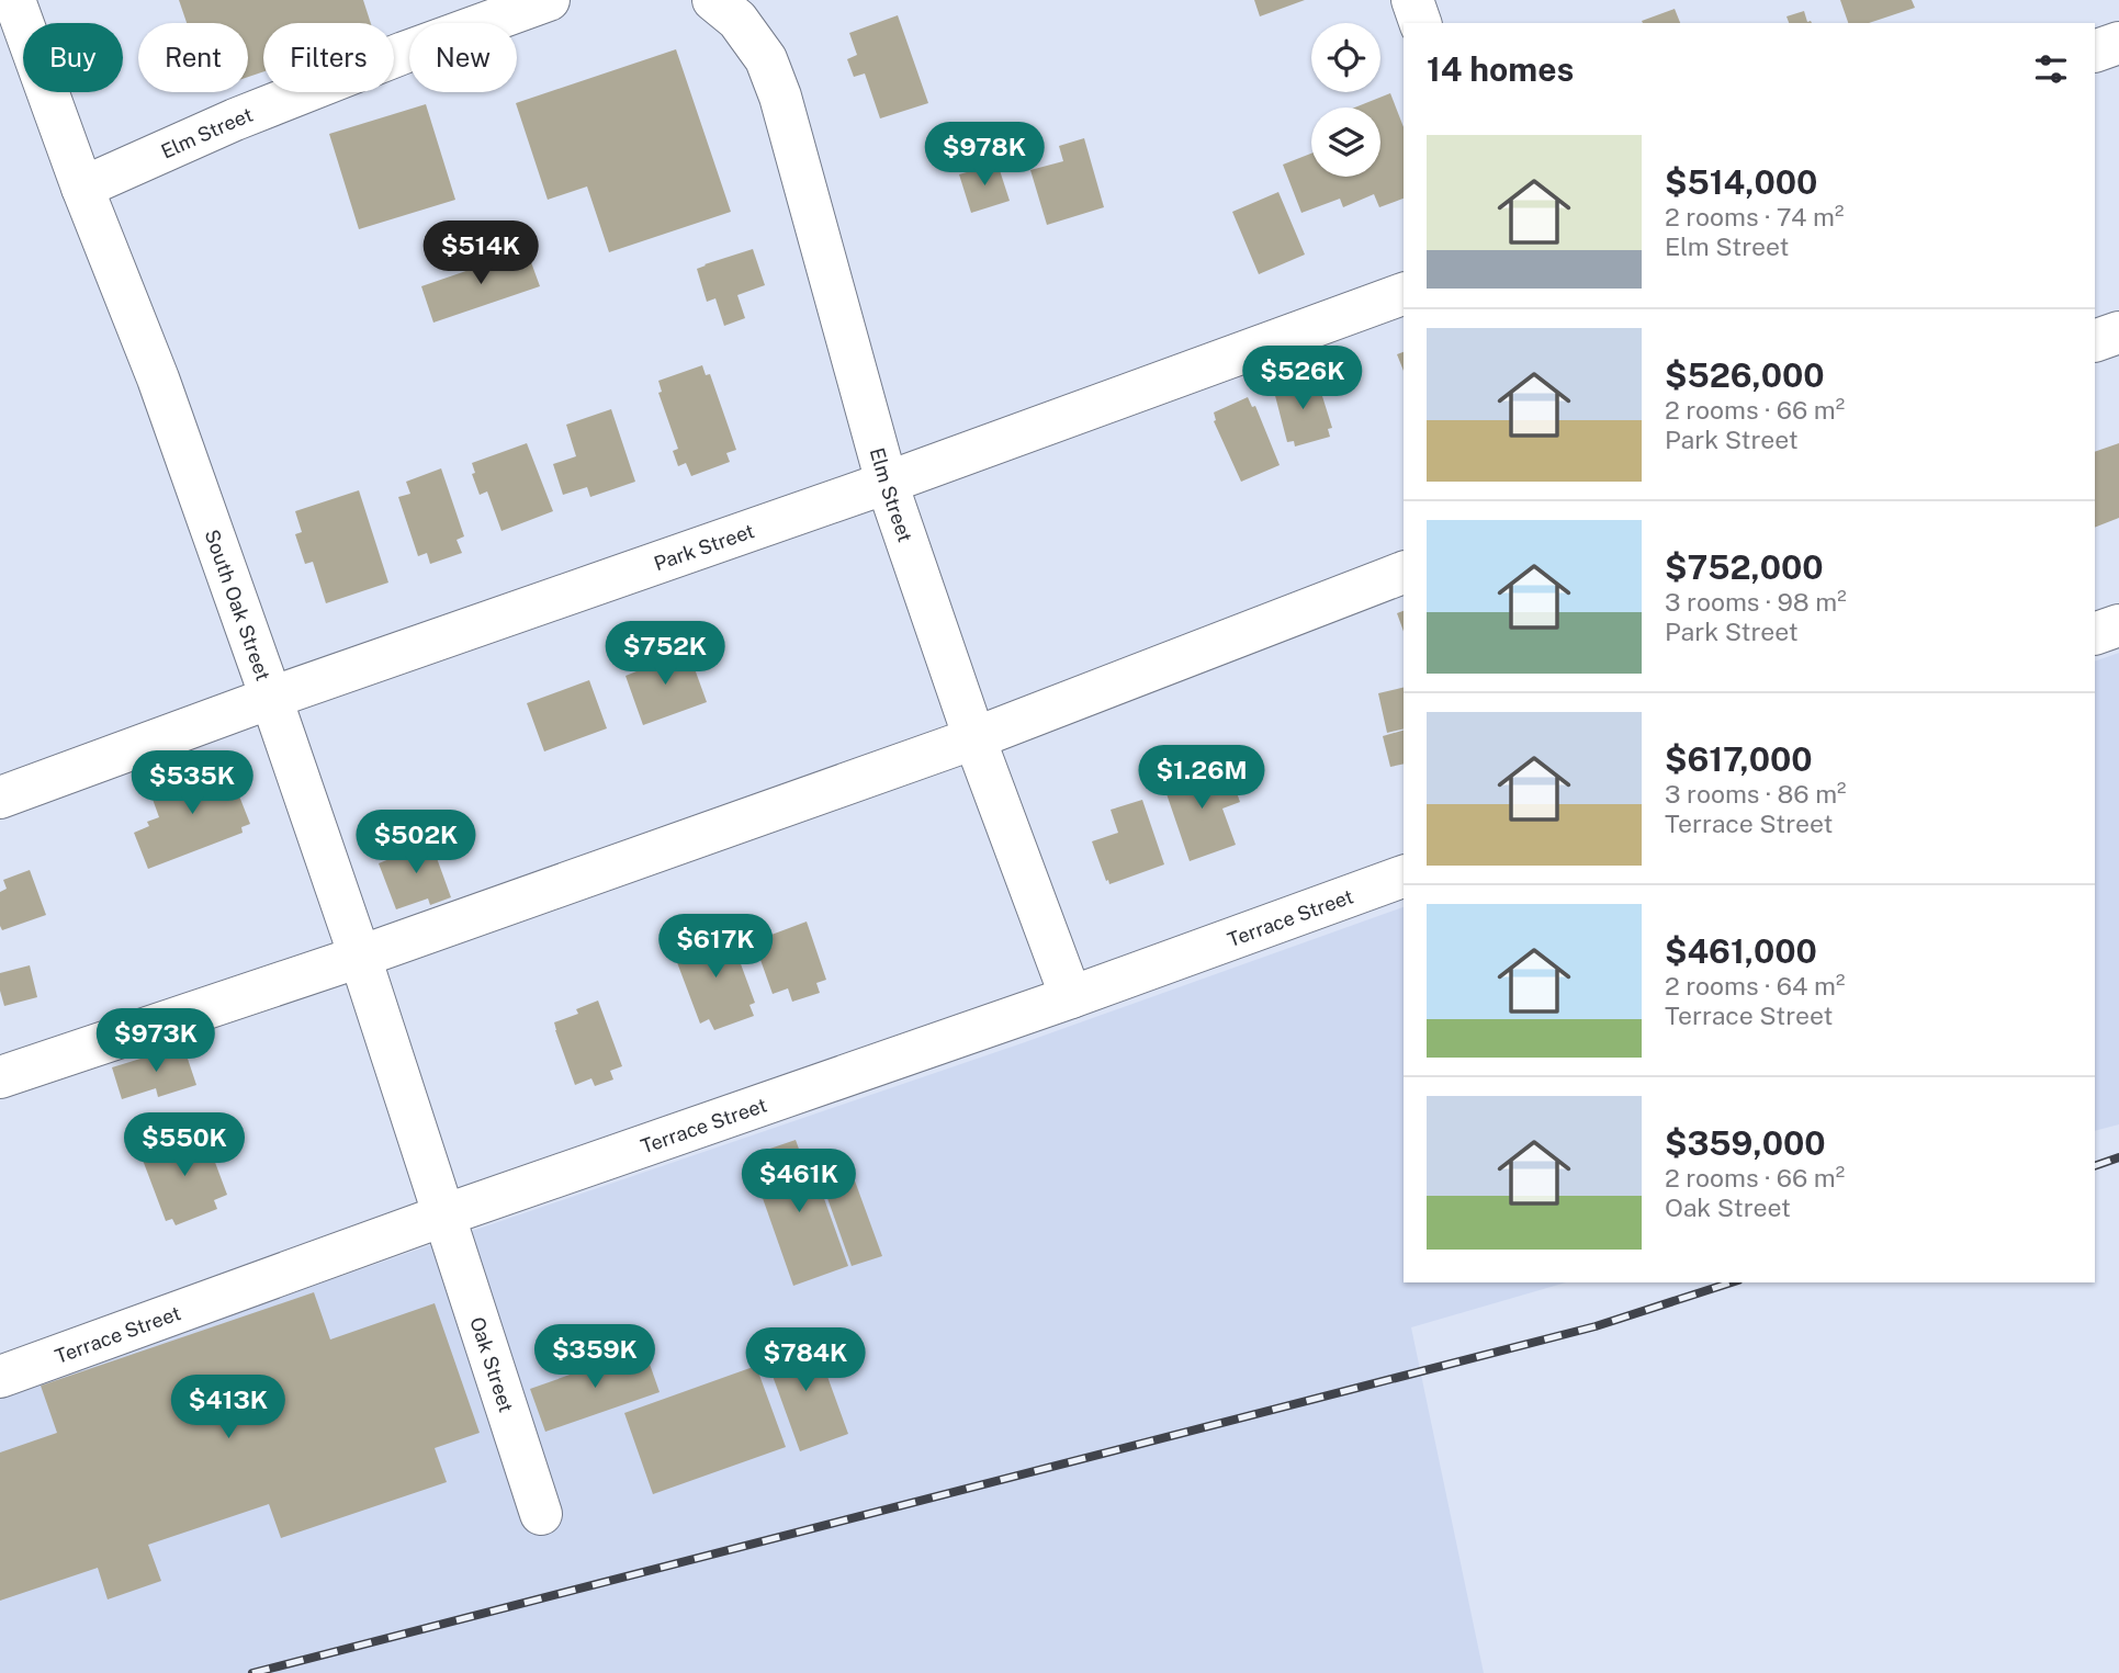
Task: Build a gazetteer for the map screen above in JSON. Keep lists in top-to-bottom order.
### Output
{
  "streets": {
    "street": [
      "Elm Street",
      "Park Street",
      "South Oak Street",
      "Terrace Street",
      "Oak Street"
    ]
  },
  "crossings": [
    ["Elm Street", "Park Street"],
    ["Elm Street", "South Oak Street"],
    ["Elm Street", "Terrace Street"],
    ["Park Street", "South Oak Street"],
    ["South Oak Street", "Terrace Street"],
    ["South Oak Street", "Oak Street"],
    ["Terrace Street", "Oak Street"]
  ],
  "page": {
    "chip": [
      "Buy",
      "Rent",
      "Filters",
      "New"
    ],
    "heading": "14 homes",
    "list": [
      {
        "name": "$514,000",
        "note": "2 rooms · 74 m² · Elm Street"
      },
      {
        "name": "$526,000",
        "note": "2 rooms · 66 m² · Park Street"
      },
      {
        "name": "$752,000",
        "note": "3 rooms · 98 m² · Park Street"
      },
      {
        "name": "$617,000",
        "note": "3 rooms · 86 m² · Terrace Street"
      },
      {
        "name": "$461,000",
        "note": "2 rooms · 64 m² · Terrace Street"
      },
      {
        "name": "$359,000",
        "note": "2 rooms · 66 m² · Oak Street"
      }
    ],
    "price": [
      "$978K",
      "$514K",
      "$526K",
      "$752K",
      "$1.26M",
      "$535K",
      "$502K",
      "$617K",
      "$973K",
      "$550K",
      "$461K",
      "$359K",
      "$784K",
      "$413K"
    ]
  }
}
